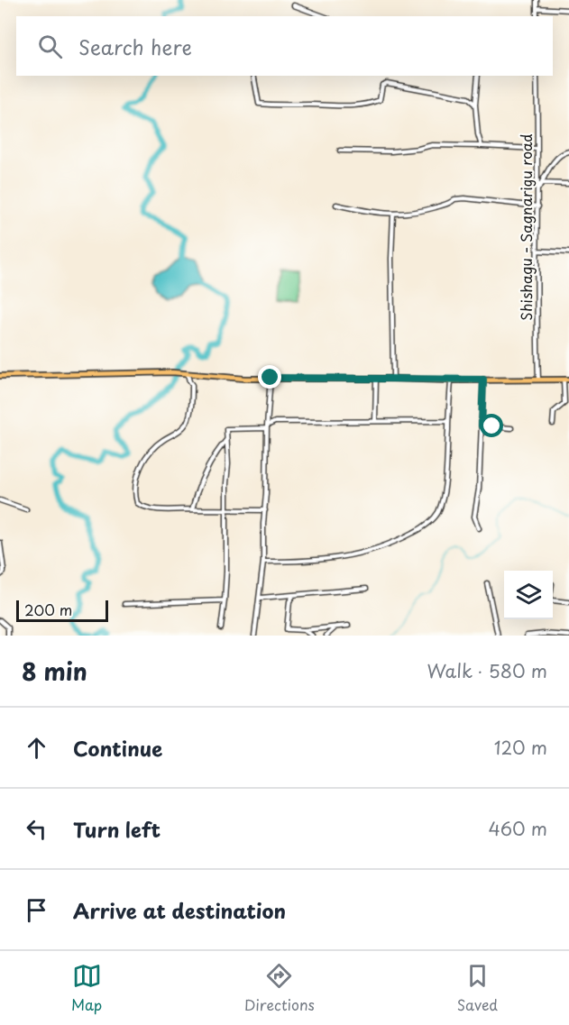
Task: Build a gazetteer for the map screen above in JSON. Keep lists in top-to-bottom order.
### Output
{
  "streets": {
    "street": ["Shishagu - Sagnarigu road"]
  },
  "scale_bar": "200 m",
  "page": {
    "search": "Search here",
    "scale": "200 m",
    "heading": ["8 min", "Walk · 580 m"],
    "list": [
      ["Continue", "120 m"],
      ["Turn left", "460 m"],
      "Arrive at destination"
    ],
    "nav": ["Map", "Directions", "Saved"]
  }
}
